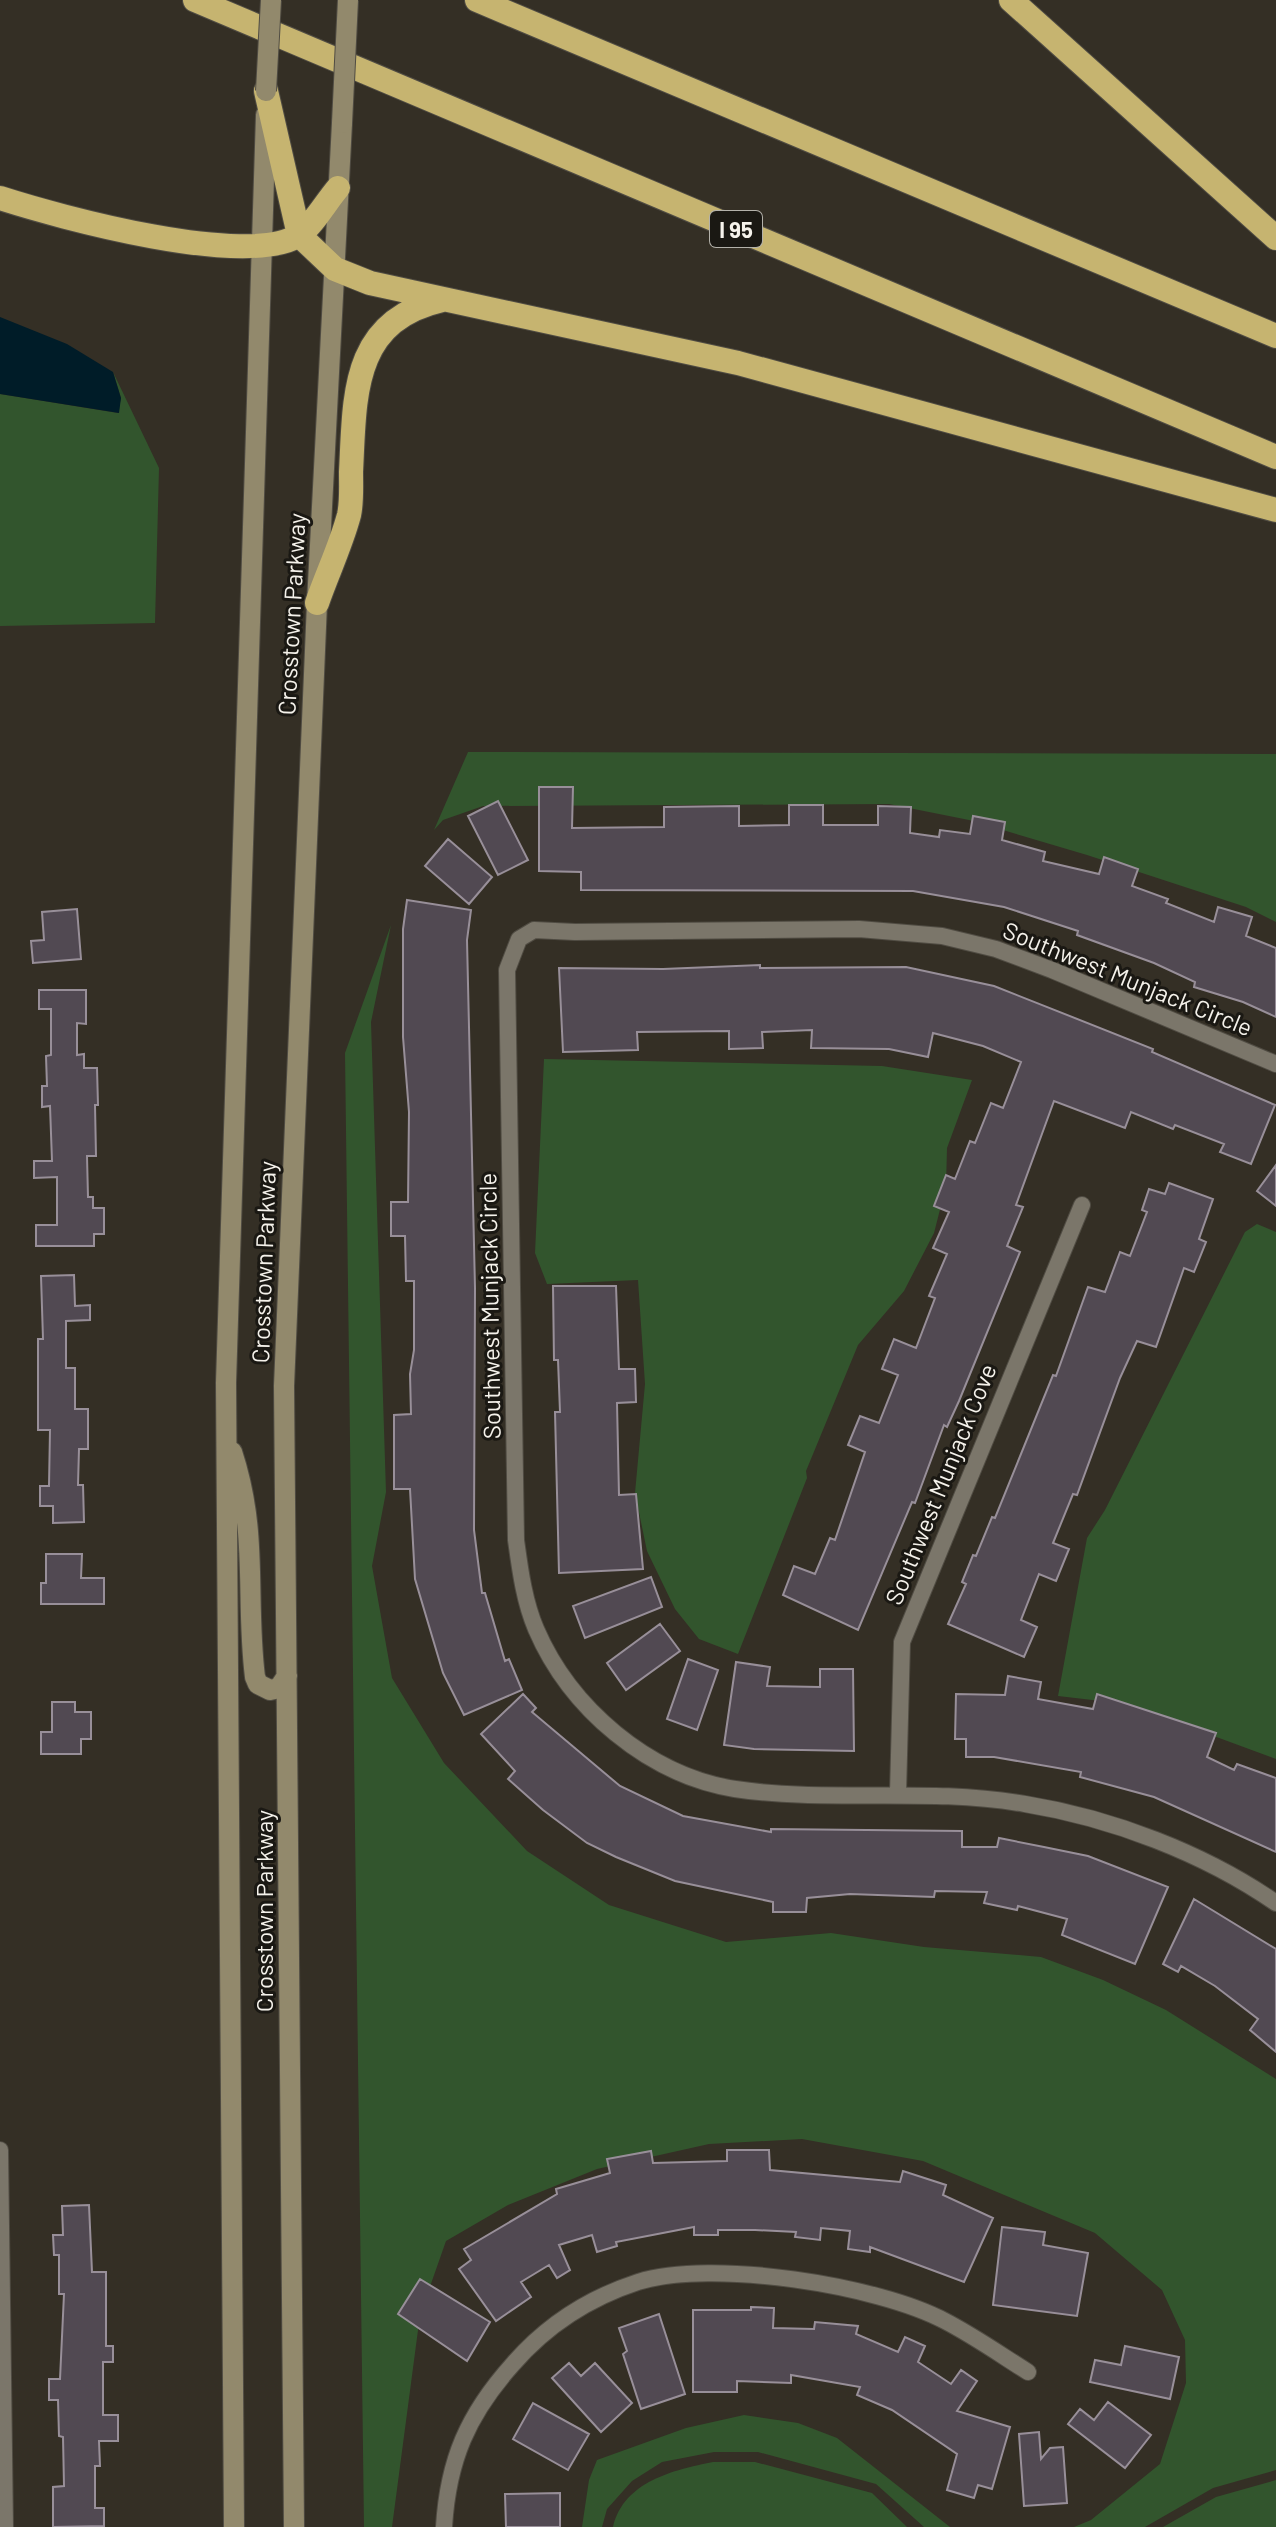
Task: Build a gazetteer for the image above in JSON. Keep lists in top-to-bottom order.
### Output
{
  "streets": {
    "highway": ["I 95"],
    "main road": ["Crosstown Parkway"],
    "street": ["Southwest Munjack Circle", "Southwest Munjack Cove"]
  },
  "crossings": [
    ["Southwest Munjack Circle", "Southwest Munjack Cove"]
  ]
}
